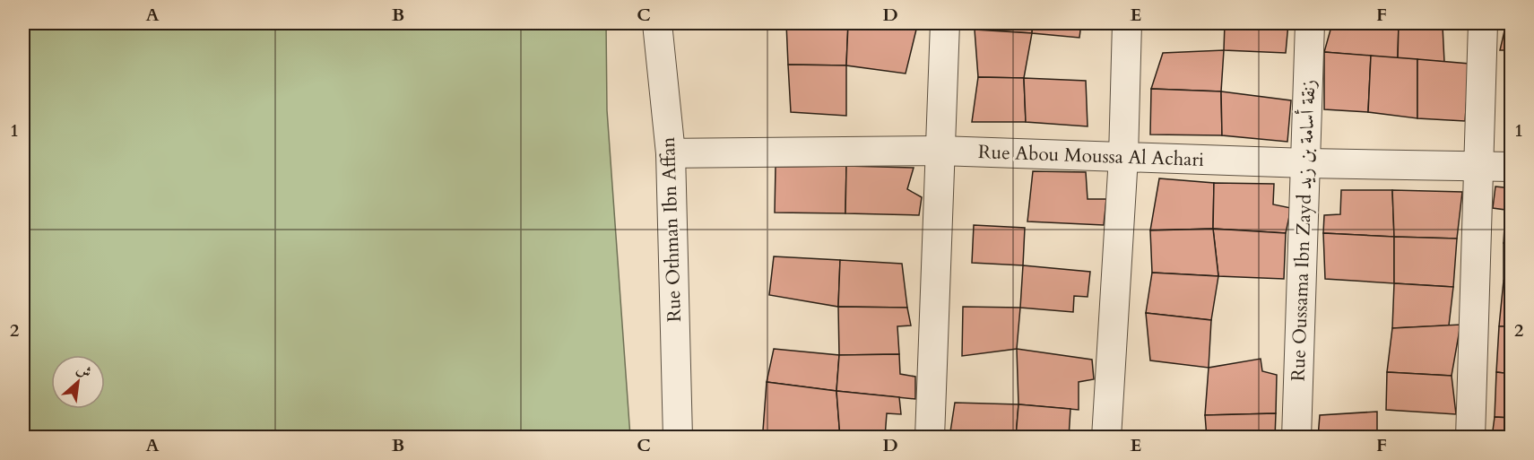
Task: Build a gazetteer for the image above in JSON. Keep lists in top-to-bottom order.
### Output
{
  "streets": {
    "street": ["Rue Abou Moussa Al Achari", "Rue Othman Ibn Affan", "Rue Oussama Ibn Zayd زنقة أسامة بن زيد"]
  },
  "crossings": [
    ["Rue Abou Moussa Al Achari", "Rue Othman Ibn Affan"],
    ["Rue Abou Moussa Al Achari", "Rue Oussama Ibn Zayd زنقة أسامة بن زيد"]
  ],
  "north": "top right",
  "grid": {
    "columns": [
      "A",
      "B",
      "C",
      "D",
      "E",
      "F"
    ],
    "rows": ["1", "2"]
  }
}
